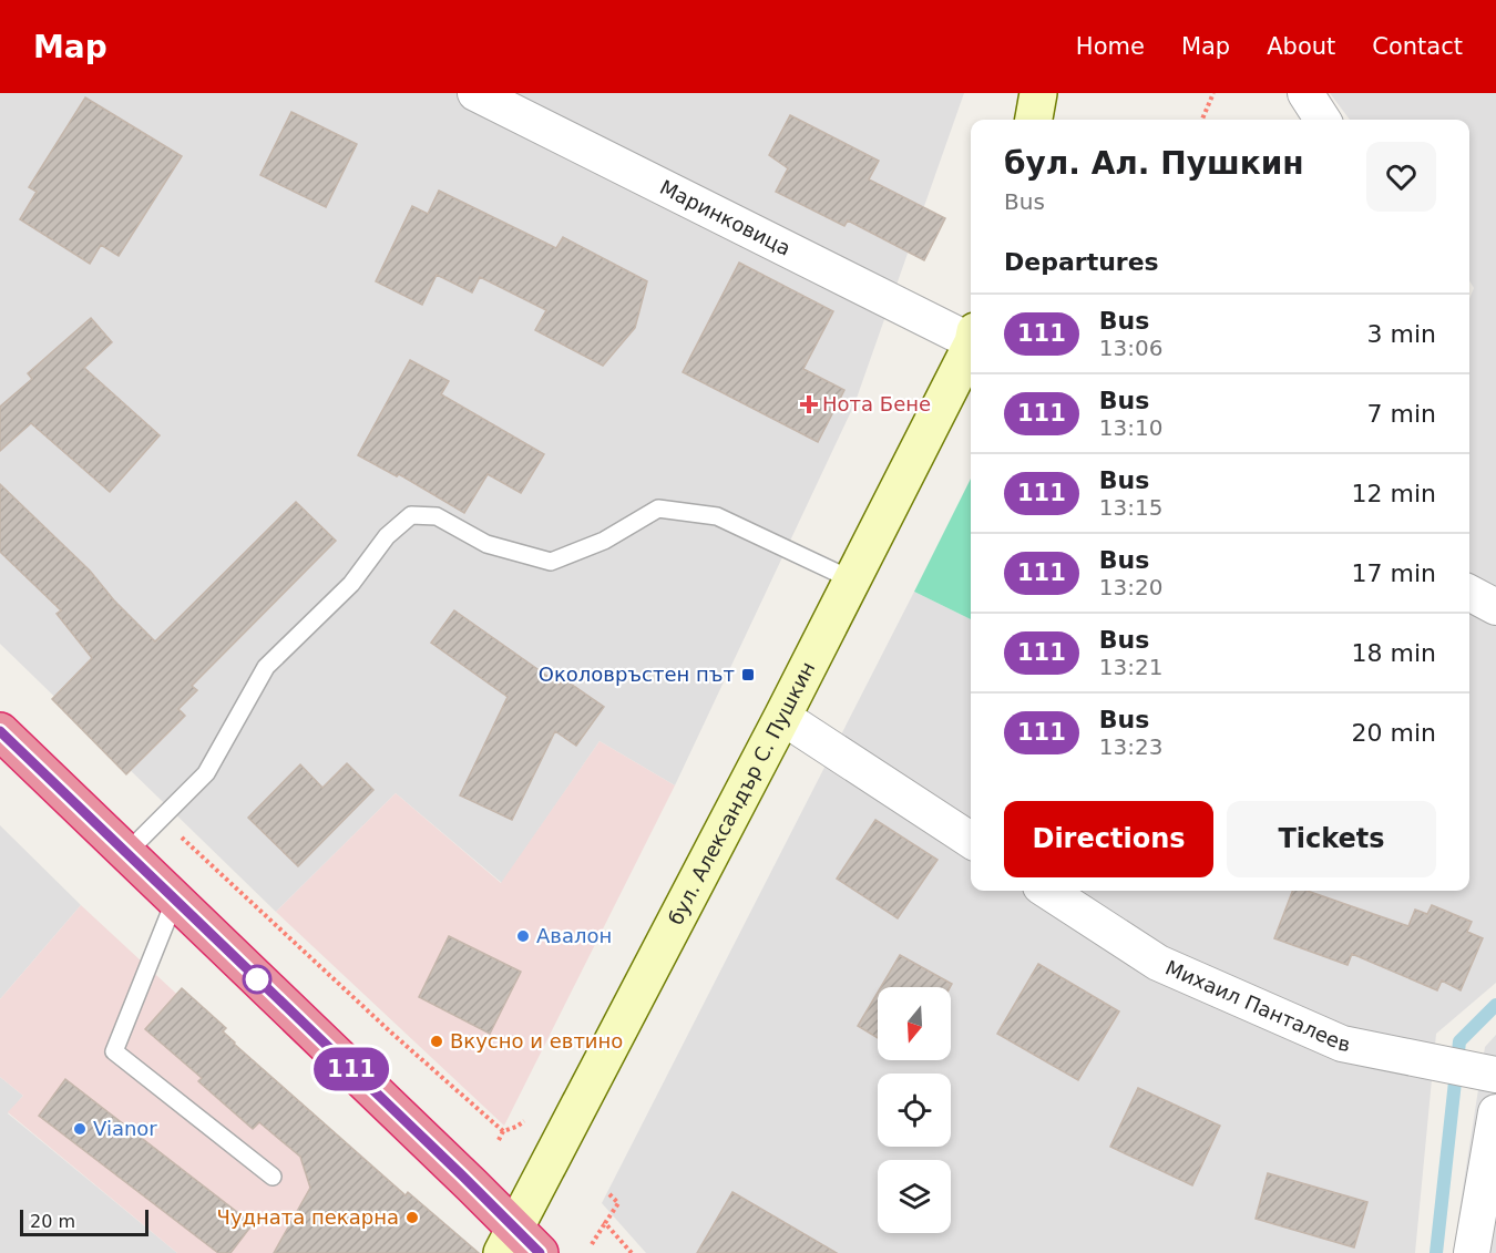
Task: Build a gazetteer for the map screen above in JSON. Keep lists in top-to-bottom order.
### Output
{
  "streets": {
    "main road": ["бул. Александър С. Пушкин"],
    "street": ["Маринковица", "Михаил Панталеев"]
  },
  "places": {
    "health": ["Нота Бене"],
    "transit": ["Околовръстен път"],
    "other": [
      "Авалон",
      "Вкусно и евтино",
      "Vianor",
      "Чудната пекарна"
    ]
  },
  "lines": ["bus line 111"],
  "scale_bar": "20 m",
  "north": "bottom",
  "page": {
    "header": "Map",
    "nav": [
      "Home",
      "Map",
      "About",
      "Contact"
    ],
    "on_map": "111",
    "heading": [
      ["бул. Ал. Пушкин", "Bus"],
      "Departures"
    ],
    "list": [
      {
        "mark": "111",
        "name": "Bus",
        "note": "13:06",
        "value": "3 min"
      },
      {
        "mark": "111",
        "name": "Bus",
        "note": "13:10",
        "value": "7 min"
      },
      {
        "mark": "111",
        "name": "Bus",
        "note": "13:15",
        "value": "12 min"
      },
      {
        "mark": "111",
        "name": "Bus",
        "note": "13:20",
        "value": "17 min"
      },
      {
        "mark": "111",
        "name": "Bus",
        "note": "13:21",
        "value": "18 min"
      },
      {
        "mark": "111",
        "name": "Bus",
        "note": "13:23",
        "value": "20 min"
      }
    ],
    "buttons": ["Directions", "Tickets"],
    "scale": "20 m"
  }
}
